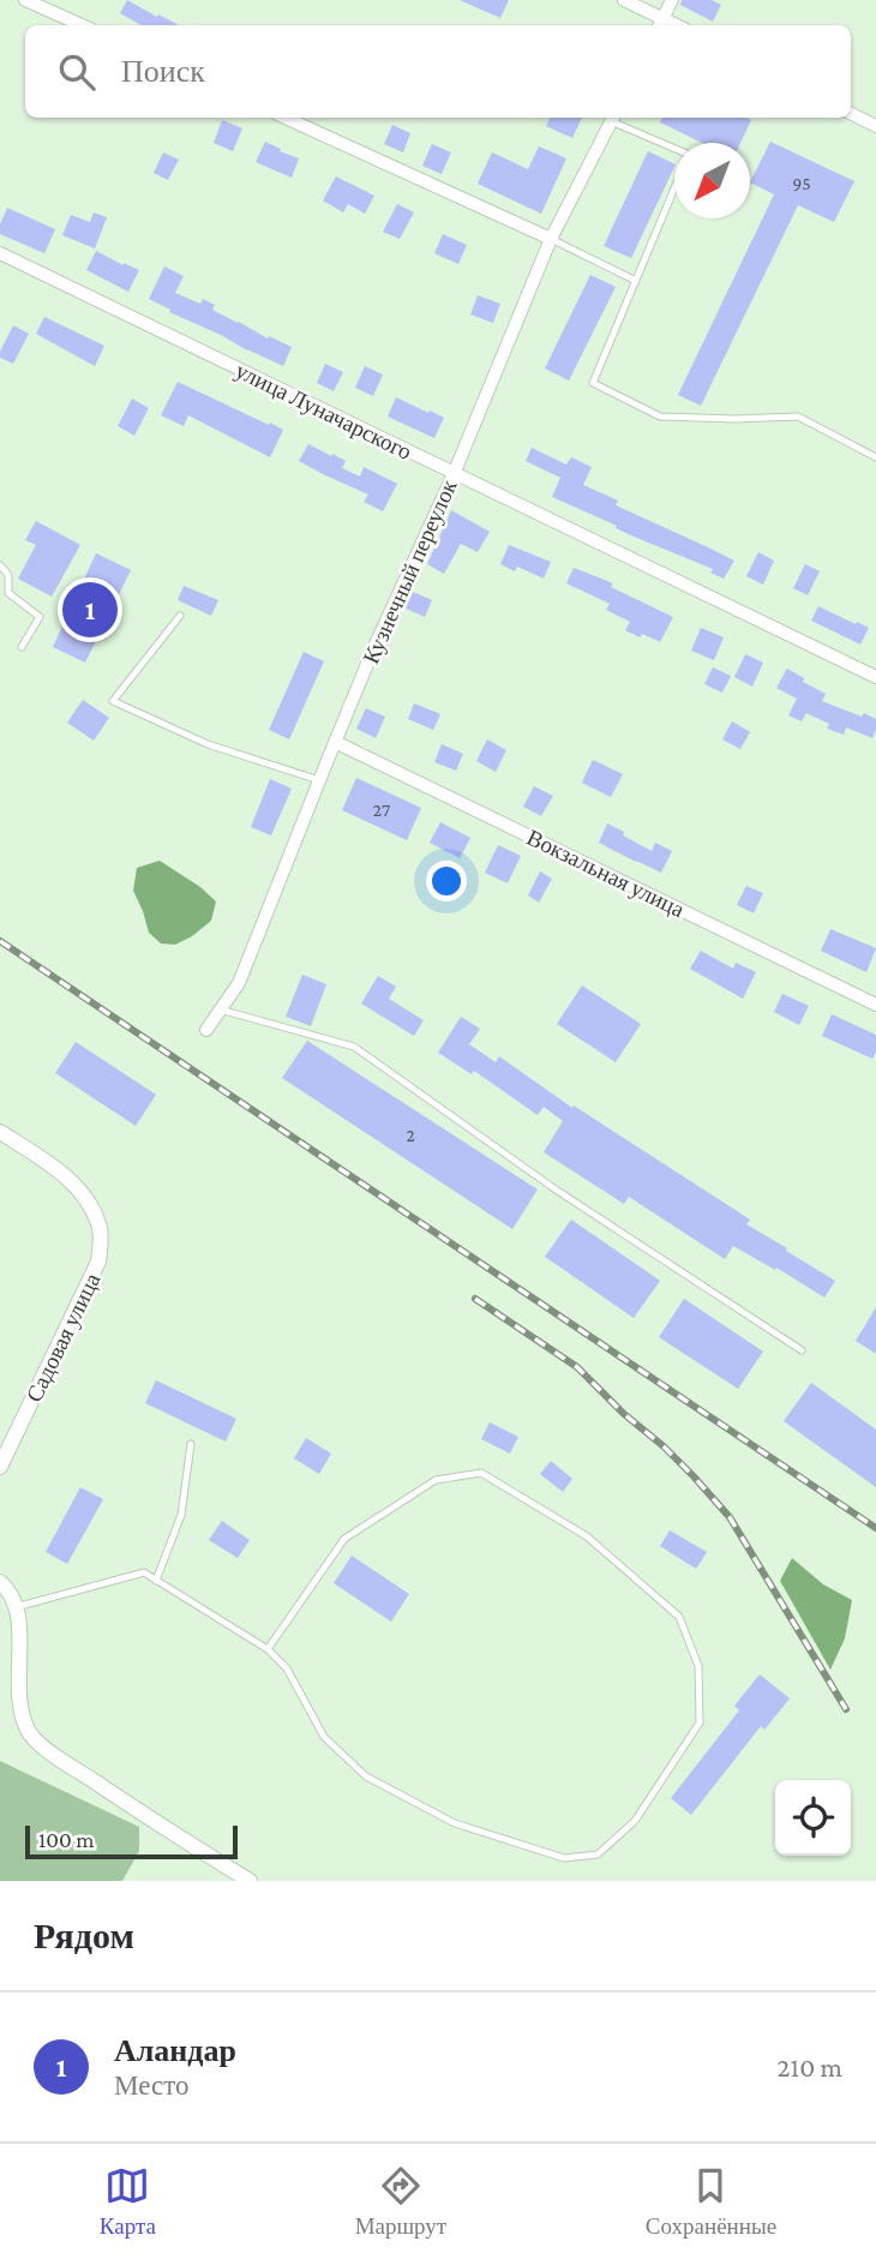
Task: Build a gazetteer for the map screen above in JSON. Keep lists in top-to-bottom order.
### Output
{
  "streets": {
    "street": [
      "улица Луначарского",
      "Кузнечный переулок",
      "Вокзальная улица",
      "Садовая улица"
    ]
  },
  "crossings": [
    ["улица Луначарского", "Кузнечный переулок"],
    ["Кузнечный переулок", "Вокзальная улица"]
  ],
  "house_numbers": ["95", "27", "2"],
  "scale_bar": "100 m",
  "north": "bottom left",
  "page": {
    "search": "Поиск",
    "pins": "1",
    "scale": "100 m",
    "heading": "Рядом",
    "list": [
      {
        "mark": "1",
        "name": "Аландар",
        "note": "Место",
        "value": "210 m"
      }
    ],
    "nav": ["Карта", "Маршрут", "Сохранённые"]
  }
}
